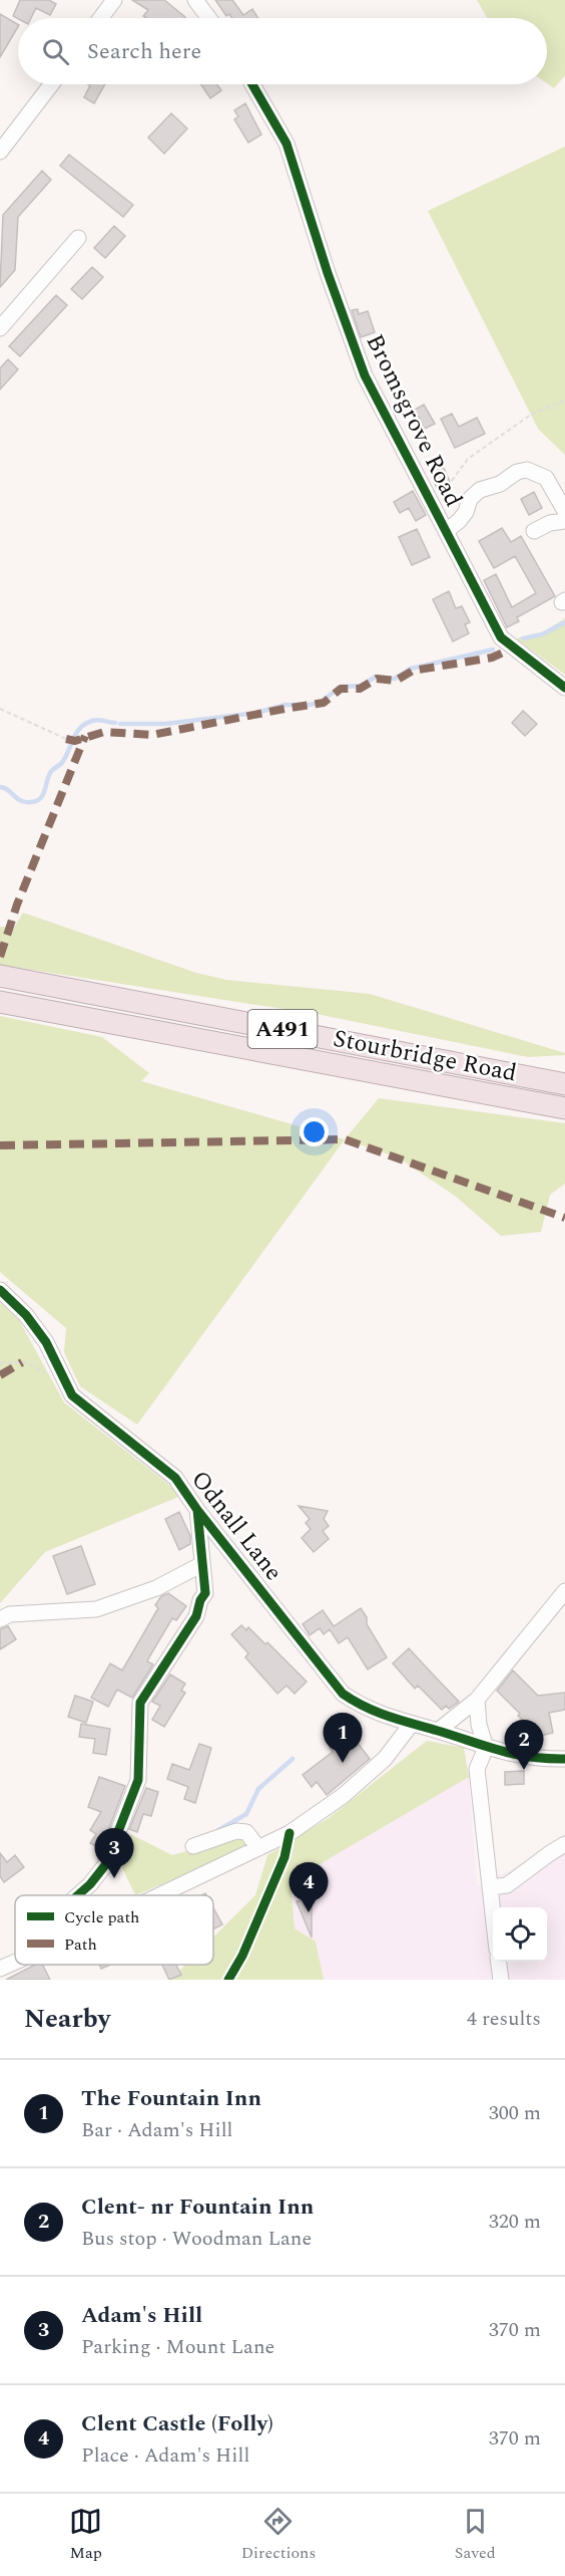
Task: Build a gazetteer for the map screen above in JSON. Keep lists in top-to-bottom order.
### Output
{
  "streets": {
    "highway": ["A491", "Stourbridge Road"],
    "street": ["Bromsgrove Road", "Odnall Lane"]
  },
  "legend": ["Cycle path", "Path"],
  "page": {
    "search": "Search here",
    "pins": [
      "1",
      "2",
      "3",
      "4"
    ],
    "heading": ["Nearby", "4 results"],
    "list": [
      {
        "mark": "1",
        "name": "The Fountain Inn",
        "note": "Bar · Adam's Hill",
        "value": "300 m"
      },
      {
        "mark": "2",
        "name": "Clent- nr Fountain Inn",
        "note": "Bus stop · Woodman Lane",
        "value": "320 m"
      },
      {
        "mark": "3",
        "name": "Adam's Hill",
        "note": "Parking · Mount Lane",
        "value": "370 m"
      },
      {
        "mark": "4",
        "name": "Clent Castle (Folly)",
        "note": "Place · Adam's Hill",
        "value": "370 m"
      }
    ],
    "nav": ["Map", "Directions", "Saved"]
  }
}
